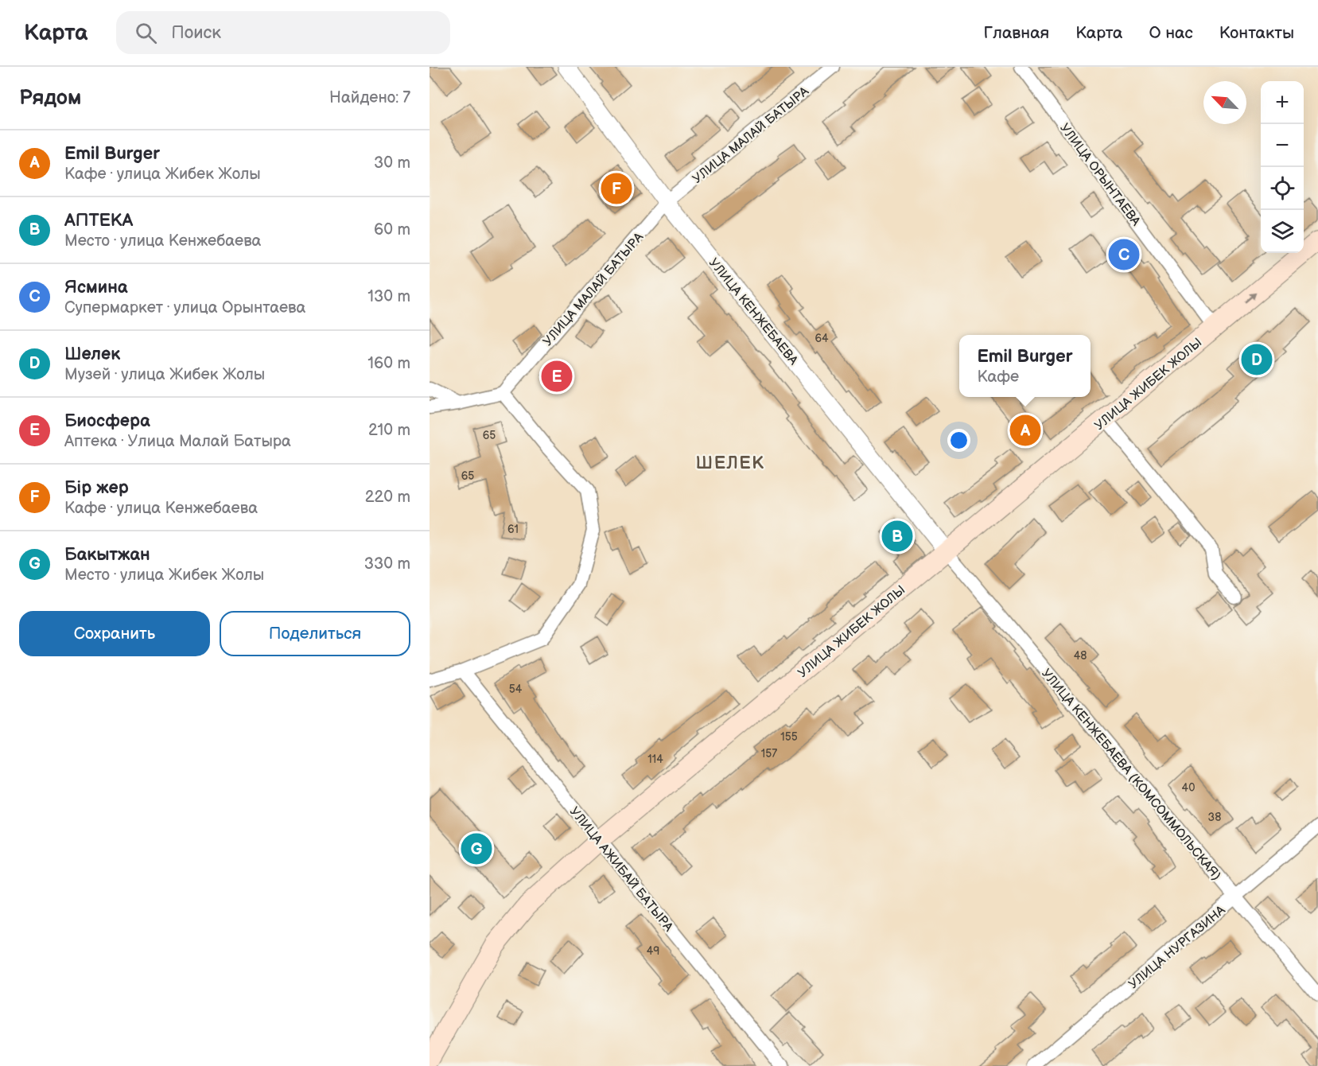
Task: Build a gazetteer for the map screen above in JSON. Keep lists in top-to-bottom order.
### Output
{
  "streets": {
    "main road": ["УЛИЦА ЖИБЕК ЖОЛЫ"],
    "street": [
      "УЛИЦА МАЛАЙ БАТЫРА",
      "УЛИЦА ОРЫНТАЕВА",
      "УЛИЦА КЕНЖЕБАЕВА",
      "УЛИЦА КЕНЖЕБАЕВА (КОМСОММОЛЬСКАЯ)",
      "УЛИЦА АЖИБАЙ БАТЫРА",
      "УЛИЦА НУРГАЗИНА"
    ]
  },
  "crossings": [
    ["УЛИЦА МАЛАЙ БАТЫРА", "УЛИЦА КЕНЖЕБАЕВА"],
    ["УЛИЦА ОРЫНТАЕВА", "УЛИЦА ЖИБЕК ЖОЛЫ"],
    ["УЛИЦА КЕНЖЕБАЕВА", "УЛИЦА ЖИБЕК ЖОЛЫ"],
    ["УЛИЦА КЕНЖЕБАЕВА", "УЛИЦА КЕНЖЕБАЕВА (КОМСОММОЛЬСКАЯ)"],
    ["УЛИЦА ЖИБЕК ЖОЛЫ", "УЛИЦА КЕНЖЕБАЕВА (КОМСОММОЛЬСКАЯ)"],
    ["УЛИЦА ЖИБЕК ЖОЛЫ", "УЛИЦА АЖИБАЙ БАТЫРА"],
    ["УЛИЦА КЕНЖЕБАЕВА (КОМСОММОЛЬСКАЯ)", "УЛИЦА НУРГАЗИНА"]
  ],
  "districts": ["ШЕЛЕК"],
  "house_numbers": [
    "64",
    "65",
    "65",
    "61",
    "48",
    "54",
    "155",
    "157",
    "114",
    "40",
    "38",
    "49"
  ],
  "north": "top left",
  "page": {
    "header": "Карта",
    "search": "Поиск",
    "nav": [
      "Главная",
      "Карта",
      "О нас",
      "Контакты"
    ],
    "heading": ["Рядом", "Найдено: 7"],
    "map_buttons": ["+", "−"],
    "list": [
      {
        "mark": "A",
        "name": "Emil Burger",
        "note": "Кафе · улица Жибек Жолы",
        "value": "30 m"
      },
      {
        "mark": "B",
        "name": "АПТЕКА",
        "note": "Место · улица Кенжебаева",
        "value": "60 m"
      },
      {
        "mark": "C",
        "name": "Ясмина",
        "note": "Супермаркет · улица Орынтаева",
        "value": "130 m"
      },
      {
        "mark": "D",
        "name": "Шелек",
        "note": "Музей · улица Жибек Жолы",
        "value": "160 m"
      },
      {
        "mark": "E",
        "name": "Биосфера",
        "note": "Аптека · Улица Малай Батыра",
        "value": "210 m"
      },
      {
        "mark": "F",
        "name": "Бір жер",
        "note": "Кафе · улица Кенжебаева",
        "value": "220 m"
      },
      {
        "mark": "G",
        "name": "Бакытжан",
        "note": "Место · улица Жибек Жолы",
        "value": "330 m"
      }
    ],
    "pins": [
      "F",
      "C",
      "D",
      "E",
      "A",
      "B",
      "G"
    ],
    "popup": ["Emil Burger", "Кафе"],
    "buttons": ["Сохранить", "Поделиться"]
  }
}
